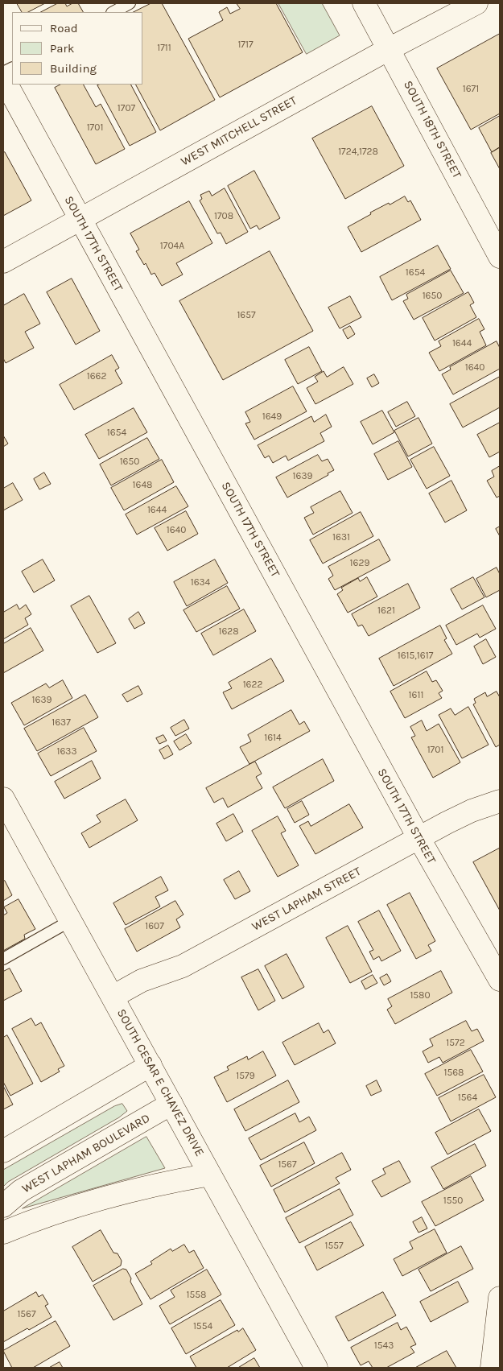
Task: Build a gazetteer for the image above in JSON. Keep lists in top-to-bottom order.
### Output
{
  "streets": {
    "street": [
      "SOUTH 18TH STREET",
      "WEST MITCHELL STREET",
      "SOUTH 17TH STREET",
      "WEST LAPHAM STREET",
      "SOUTH CESAR E CHAVEZ DRIVE",
      "WEST LAPHAM BOULEVARD"
    ]
  },
  "crossings": [
    ["SOUTH 18TH STREET", "WEST MITCHELL STREET"],
    ["WEST MITCHELL STREET", "SOUTH 17TH STREET"],
    ["SOUTH 17TH STREET", "WEST LAPHAM STREET"],
    ["WEST LAPHAM STREET", "SOUTH CESAR E CHAVEZ DRIVE"],
    ["SOUTH CESAR E CHAVEZ DRIVE", "WEST LAPHAM BOULEVARD"]
  ],
  "house_numbers": [
    "1717",
    "1711",
    "1671",
    "1707",
    "1701",
    "1724,1728",
    "1708",
    "1704A",
    "1654",
    "1650",
    "1657",
    "1644",
    "1640",
    "1662",
    "1649",
    "1654",
    "1650",
    "1639",
    "1648",
    "1644",
    "1640",
    "1631",
    "1629",
    "1634",
    "1621",
    "1628",
    "1615,1617",
    "1622",
    "1611",
    "1639",
    "1637",
    "1614",
    "1701",
    "1633",
    "1607",
    "1580",
    "1572",
    "1568",
    "1579",
    "1564",
    "1567",
    "1550",
    "1557",
    "1558",
    "1567",
    "1554",
    "1543"
  ],
  "legend": ["Road", "Park", "Building"]
}
